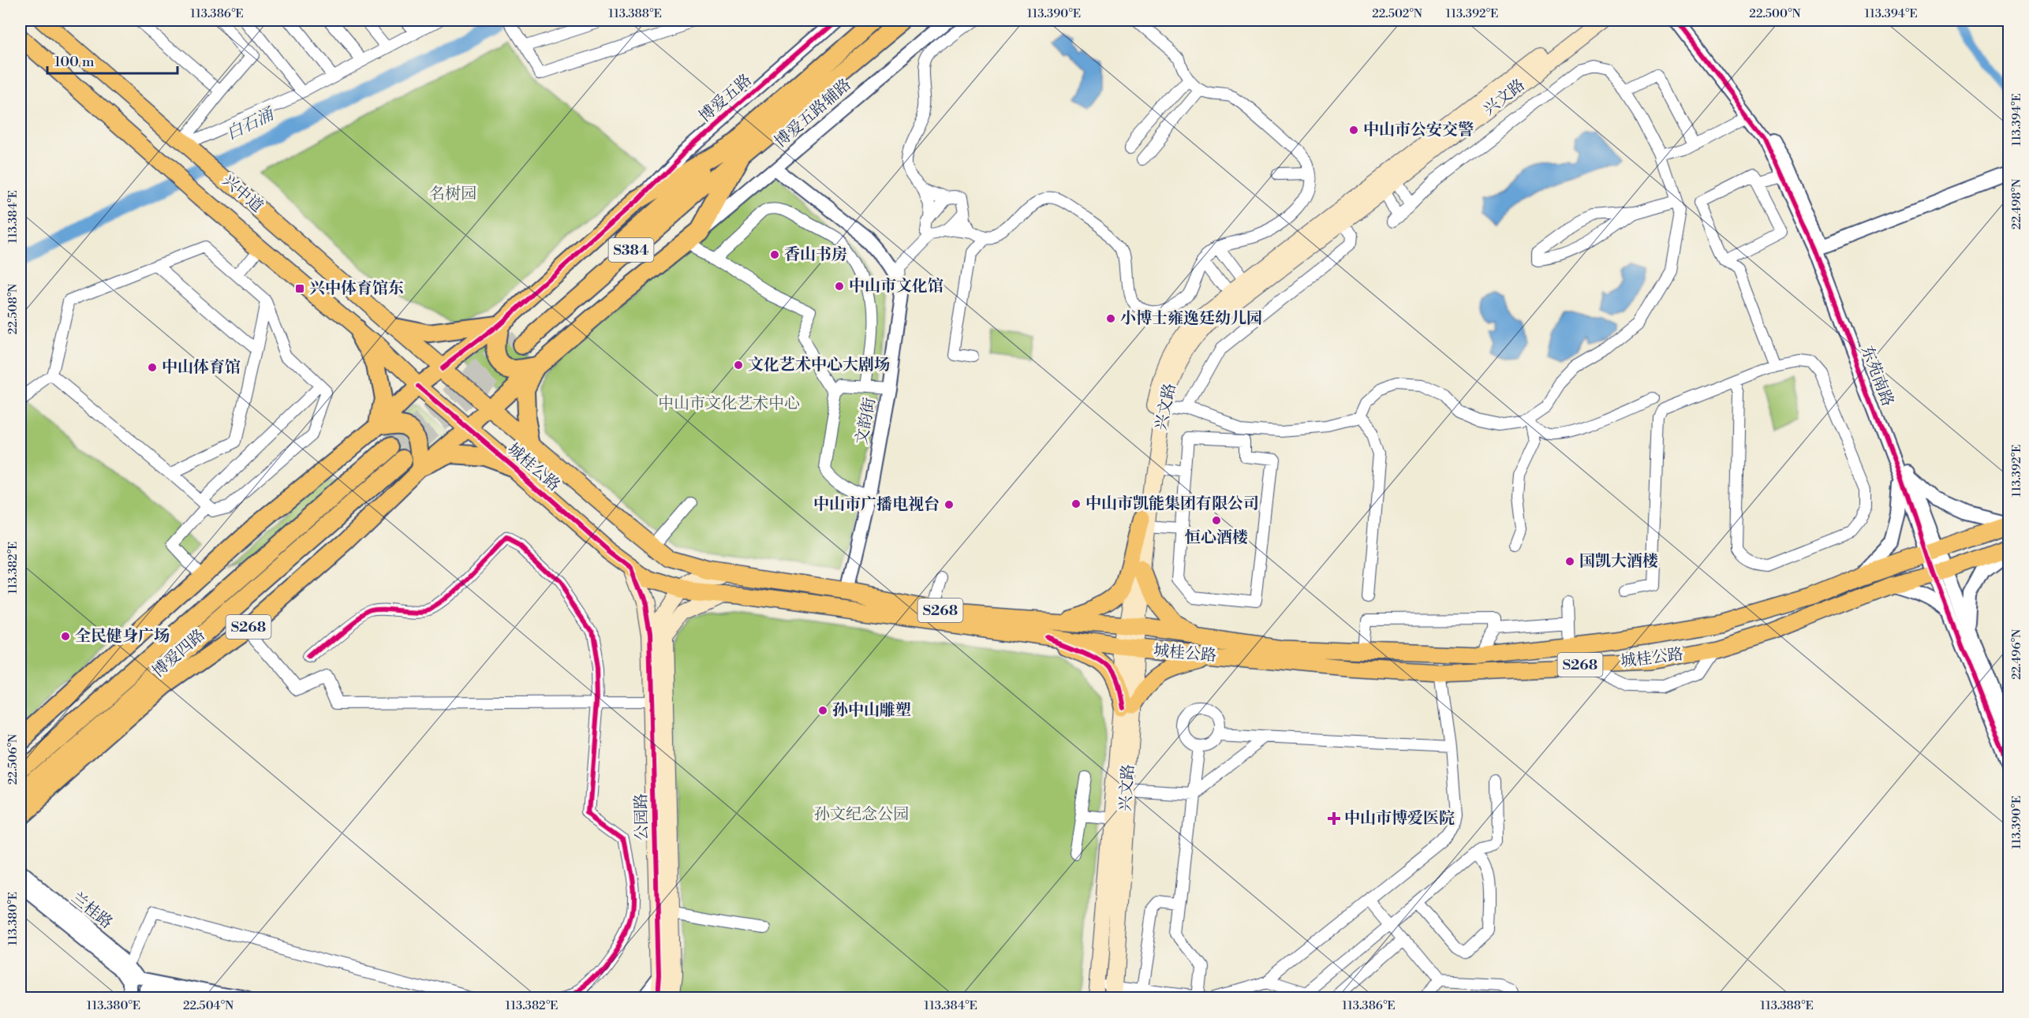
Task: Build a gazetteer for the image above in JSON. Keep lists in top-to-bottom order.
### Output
{
  "streets": {
    "highway": ["S384", "S268", "博爱四路"],
    "main road": [
      "兴文路",
      "兴中道",
      "城桂公路",
      "公园路"
    ],
    "street": [
      "博爱五路",
      "博爱五路辅路",
      "东苑南路",
      "文韵街",
      "兰桂路"
    ]
  },
  "crossings": [
    ["兴文路", "城桂公路"],
    ["博爱五路辅路", "文韵街"],
    ["兴中道", "城桂公路"],
    ["东苑南路", "城桂公路"],
    ["文韵街", "城桂公路"],
    ["城桂公路", "S268"],
    ["城桂公路", "公园路"]
  ],
  "water": ["白石涌"],
  "parks": ["名树园", "中山市文化艺术中心", "孙文纪念公园"],
  "places": {
    "other": [
      "中山市公安交警",
      "香山书房",
      "中山市文化馆",
      "小博士雍逸廷幼儿园",
      "文化艺术中心大剧场",
      "中山体育馆",
      "中山市凯能集团有限公司",
      "中山市广播电视台",
      "恒心酒楼",
      "国凯大酒楼",
      "全民健身广场",
      "孙中山雕塑"
    ],
    "transit": ["兴中体育馆东"],
    "health": ["中山市博爱医院"]
  },
  "scale_bar": "100 m",
  "coordinates": [
    "113.386°E",
    "113.388°E",
    "113.390°E",
    "22.502°N",
    "113.392°E",
    "22.500°N",
    "113.394°E",
    "22.498°N",
    "113.384°E",
    "22.508°N",
    "113.382°E",
    "22.496°N",
    "22.506°N",
    "113.380°E",
    "22.504°N"
  ]
}
